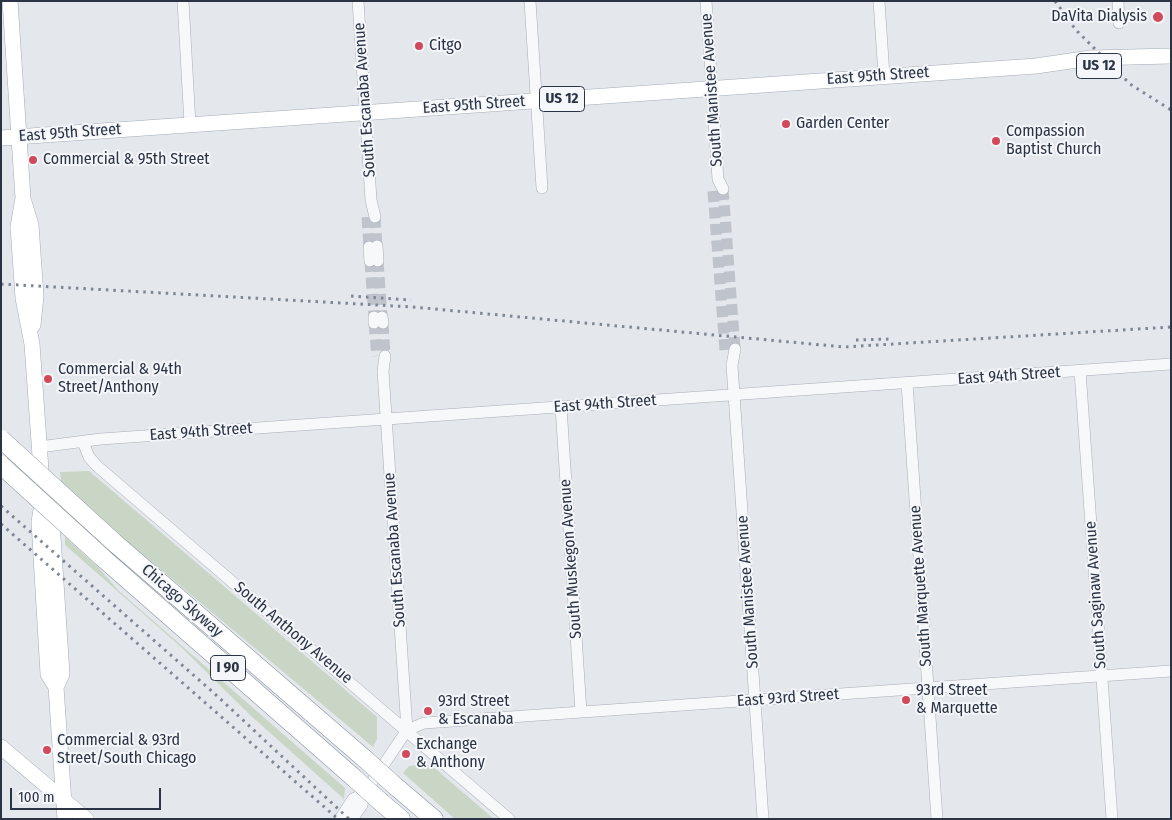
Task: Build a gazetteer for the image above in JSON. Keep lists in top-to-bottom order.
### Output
{
  "streets": {
    "highway": ["Chicago Skyway", "I 90"],
    "main road": ["US 12", "East 95th Street"],
    "street": [
      "South Manistee Avenue",
      "South Escanaba Avenue",
      "East 94th Street",
      "South Muskegon Avenue",
      "South Marquette Avenue",
      "South Saginaw Avenue",
      "South Anthony Avenue",
      "East 93rd Street"
    ]
  },
  "crossings": [
    ["East 95th Street", "South Manistee Avenue"],
    ["East 95th Street", "South Escanaba Avenue"],
    ["South Manistee Avenue", "East 94th Street"],
    ["South Manistee Avenue", "East 93rd Street"],
    ["South Escanaba Avenue", "East 94th Street"],
    ["South Escanaba Avenue", "South Anthony Avenue"],
    ["South Escanaba Avenue", "East 93rd Street"],
    ["East 94th Street", "South Muskegon Avenue"],
    ["East 94th Street", "South Marquette Avenue"],
    ["East 94th Street", "South Saginaw Avenue"],
    ["East 94th Street", "South Anthony Avenue"],
    ["South Muskegon Avenue", "East 93rd Street"],
    ["South Marquette Avenue", "East 93rd Street"],
    ["South Saginaw Avenue", "East 93rd Street"],
    ["South Anthony Avenue", "East 93rd Street"]
  ],
  "places": [
    "DaVita Dialysis",
    "Citgo",
    "Garden Center",
    "Compassion Baptist Church",
    "Commercial & 95th Street",
    "Commercial & 94th Street/Anthony",
    "93rd Street & Marquette",
    "93rd Street & Escanaba",
    "Commercial & 93rd Street/South Chicago",
    "Exchange & Anthony"
  ],
  "scale_bar": "100 m"
}
